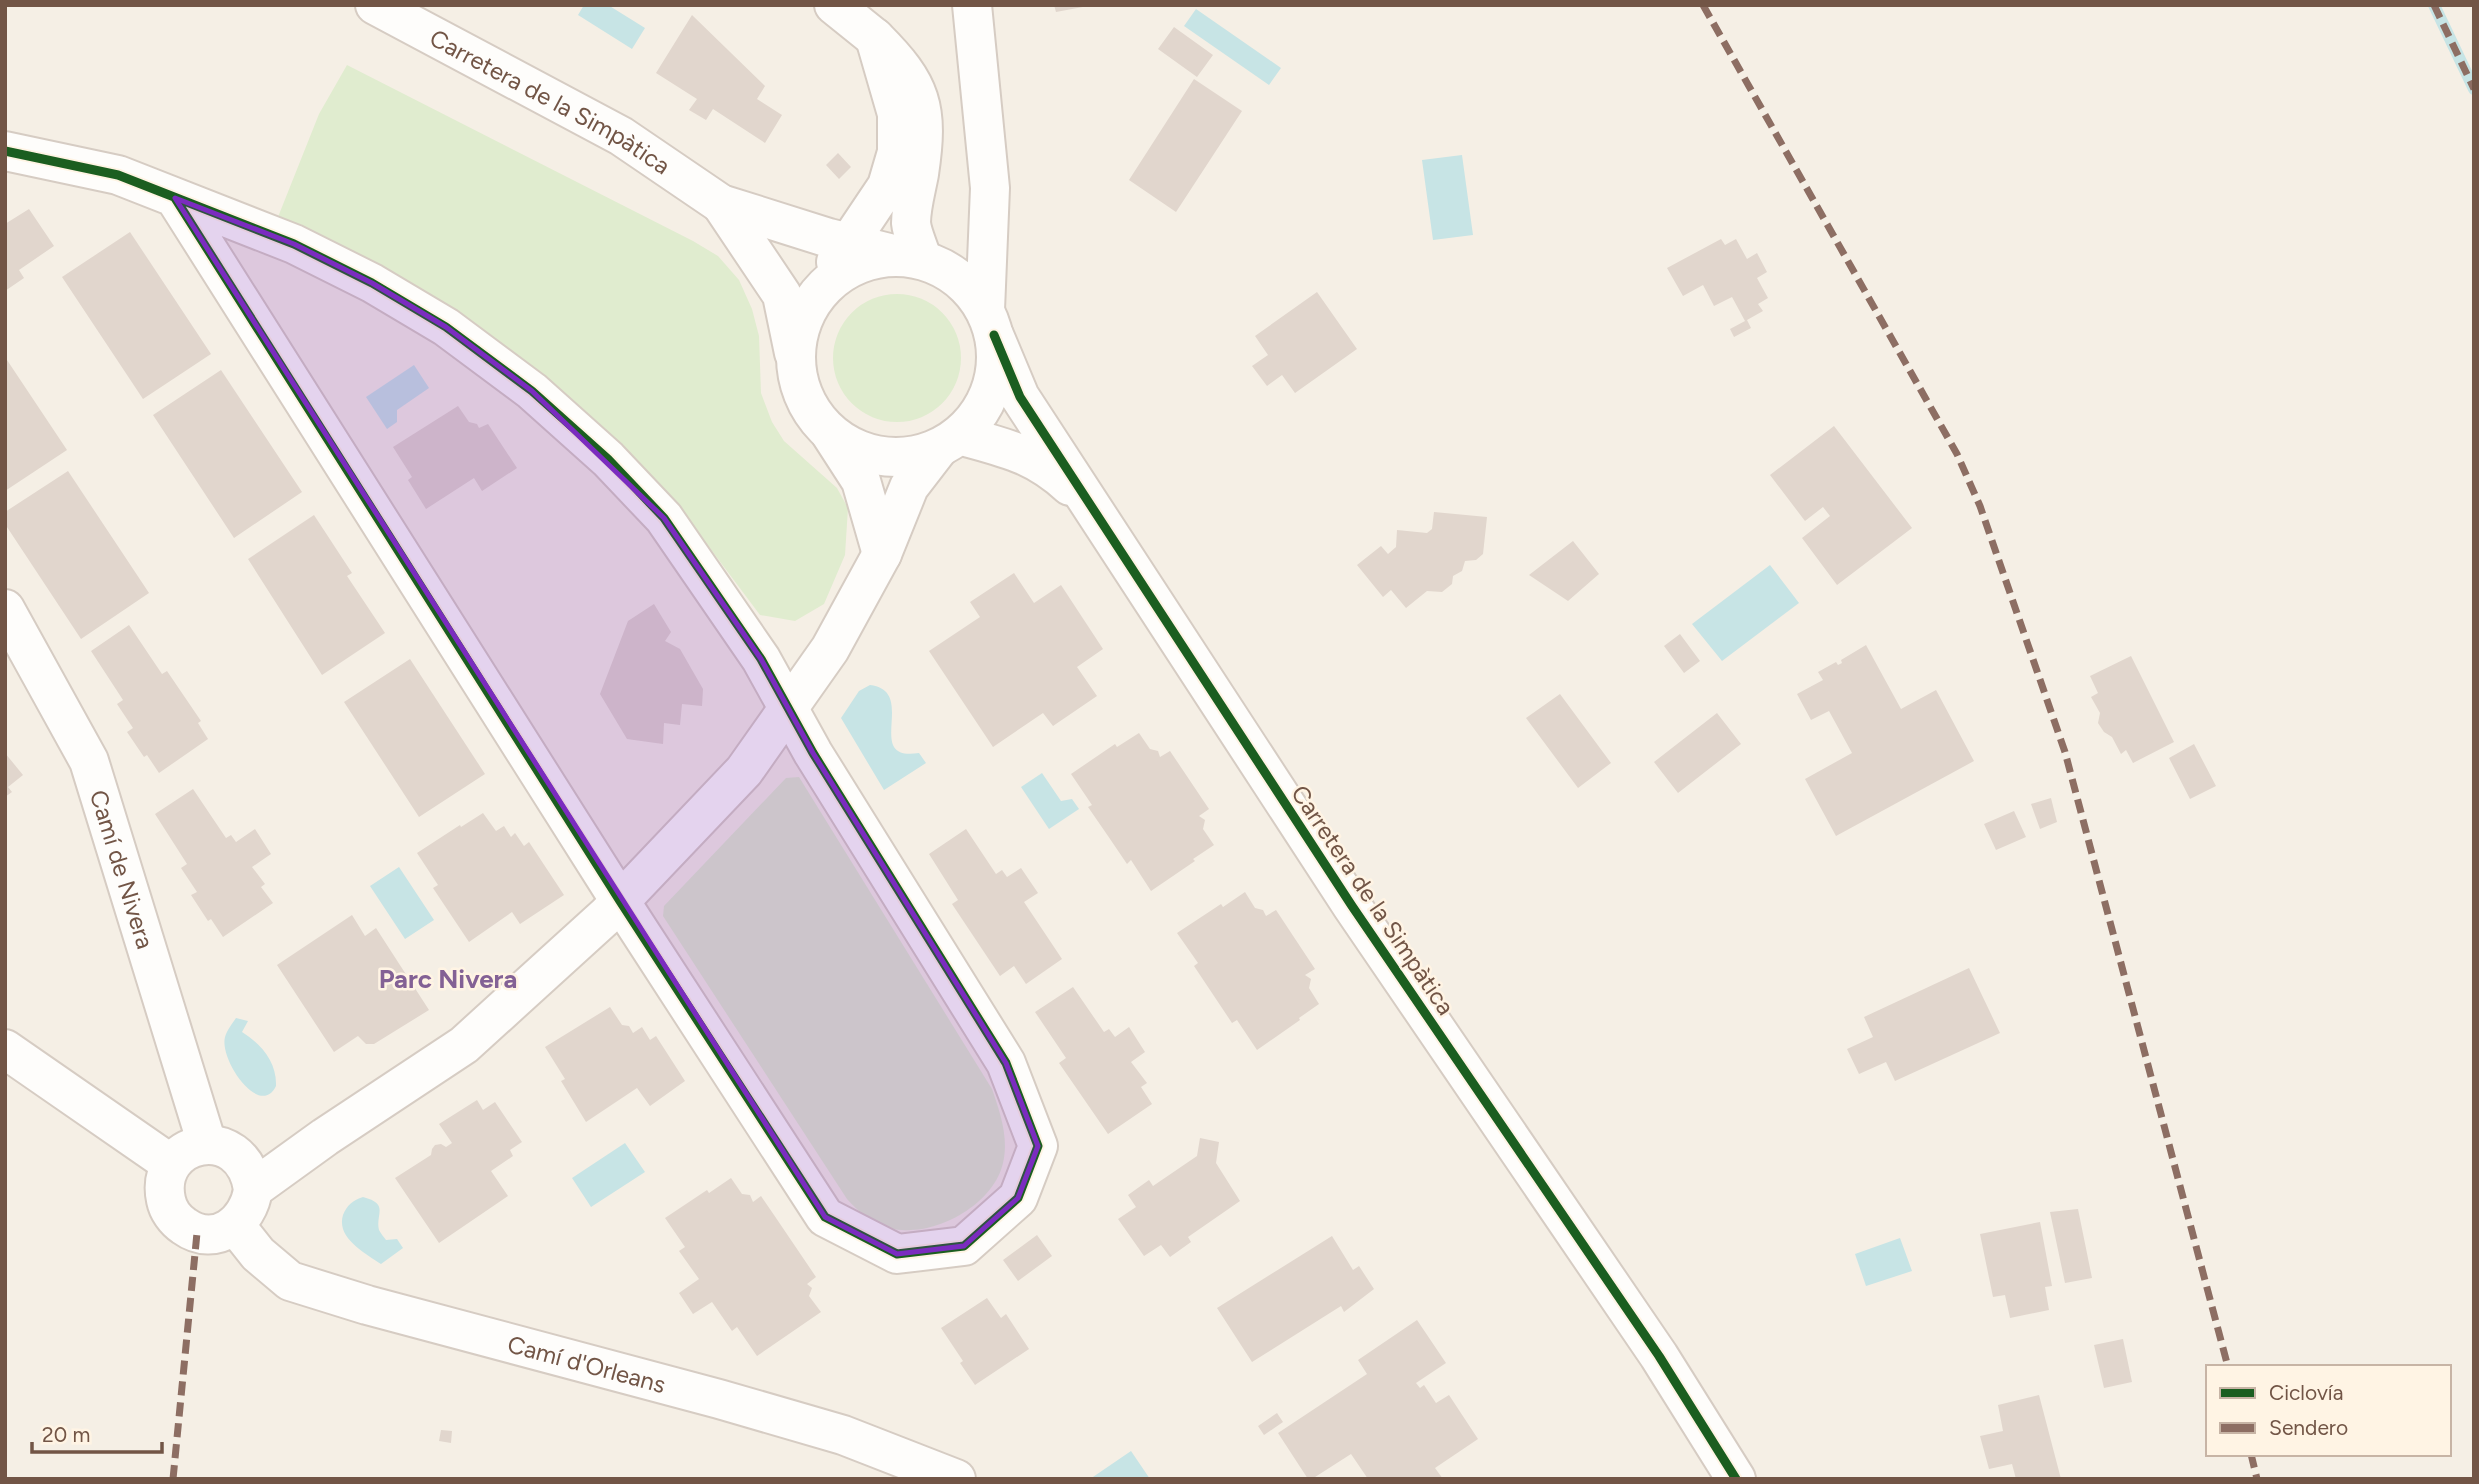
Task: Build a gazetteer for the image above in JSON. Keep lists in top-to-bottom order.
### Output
{
  "streets": {
    "street": ["Carretera de la Simpàtica", "Camí de Nivera", "Camí d'Orleans"]
  },
  "crossings": [
    ["Camí de Nivera", "Camí d'Orleans"]
  ],
  "districts": ["Parc Nivera"],
  "legend": ["Ciclovía", "Sendero"],
  "scale_bar": "20 m"
}
